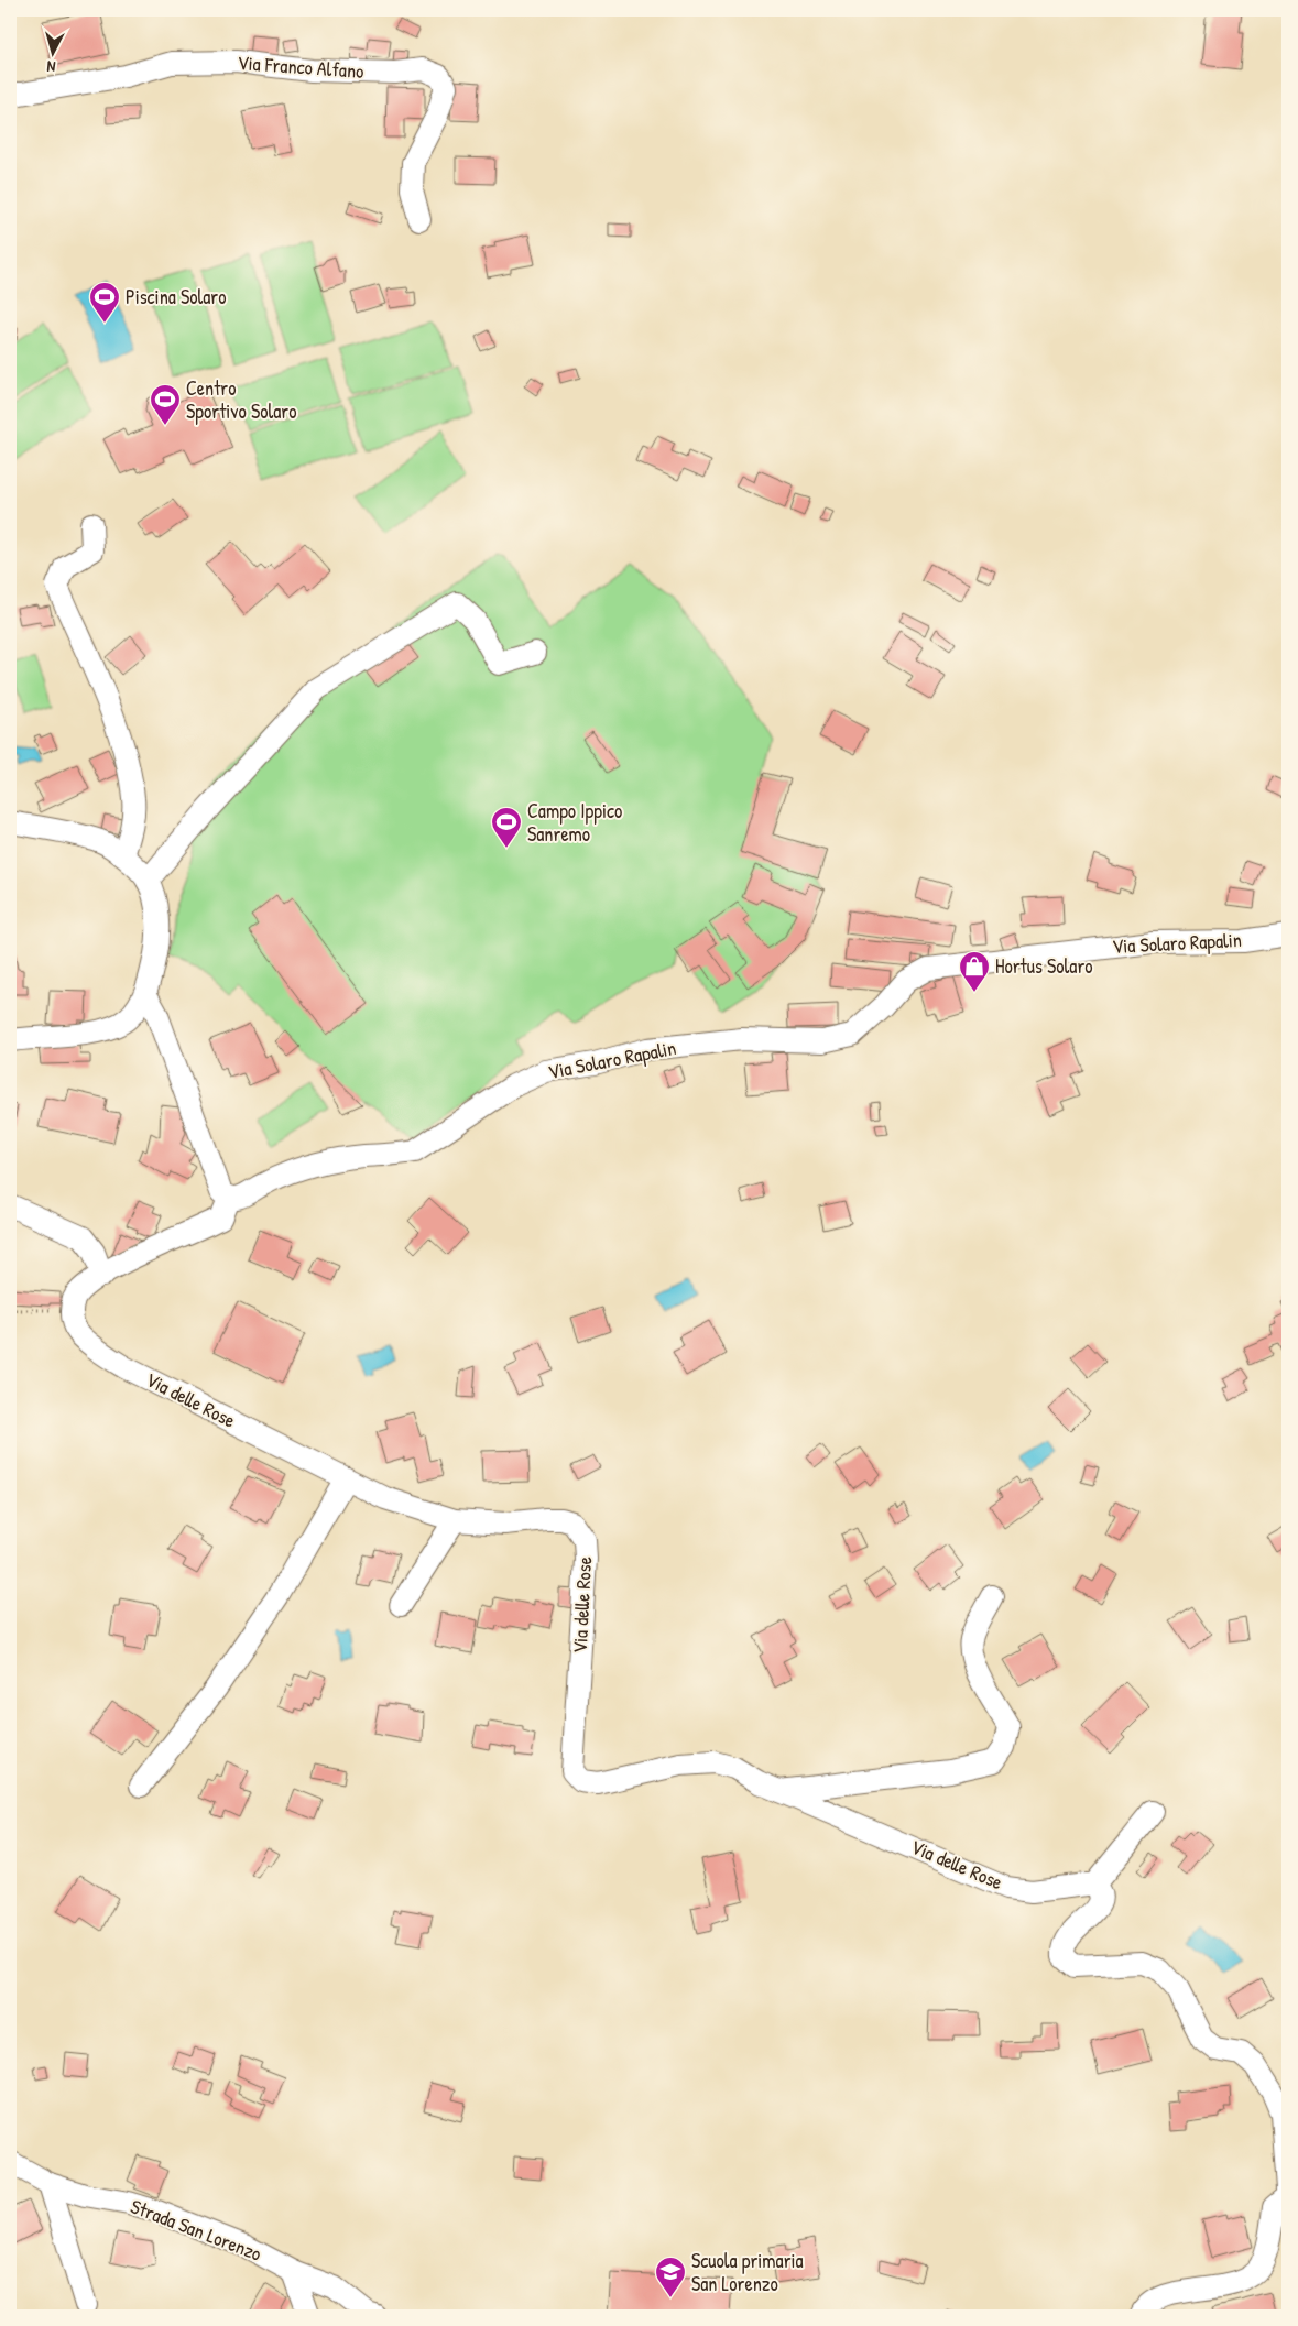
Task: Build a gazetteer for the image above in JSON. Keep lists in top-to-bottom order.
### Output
{
  "streets": {
    "street": [
      "Via Franco Alfano",
      "Via Solaro Rapalin",
      "Via delle Rose",
      "Strada San Lorenzo"
    ]
  },
  "places": {
    "sports": ["Piscina Solaro", "Centro Sportivo Solaro", "Campo Ippico Sanremo"],
    "shop": ["Hortus Solaro"],
    "school or university": ["Scuola primaria San Lorenzo"]
  },
  "north": "bottom"
}
